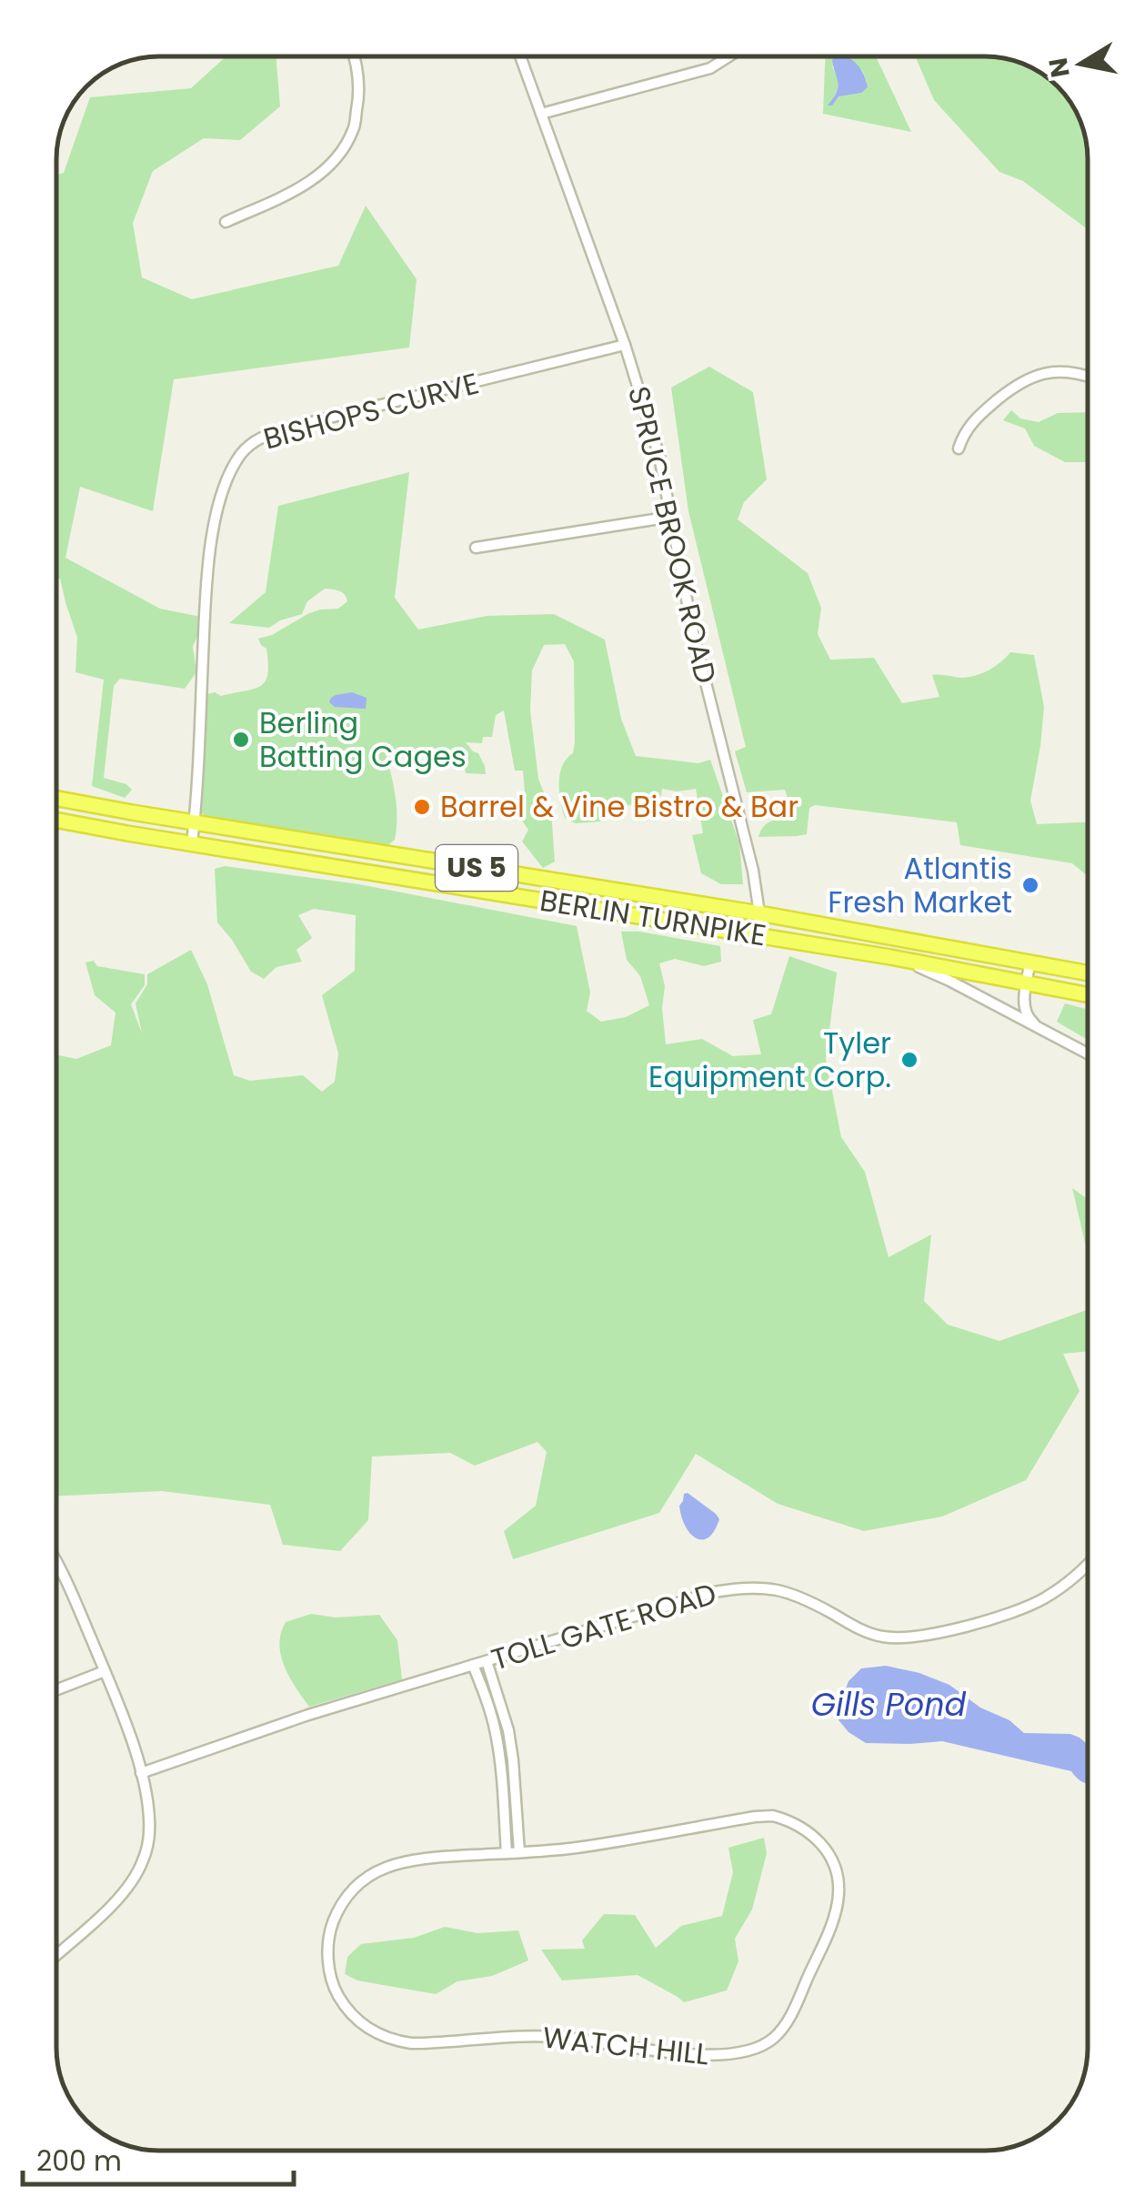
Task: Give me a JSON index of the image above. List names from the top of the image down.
{
  "streets": {
    "highway": ["US 5", "BERLIN TURNPIKE"],
    "street": [
      "BISHOPS CURVE",
      "SPRUCE BROOK ROAD",
      "TOLL GATE ROAD",
      "WATCH HILL"
    ]
  },
  "crossings": [
    ["BISHOPS CURVE", "SPRUCE BROOK ROAD"],
    ["BISHOPS CURVE", "BERLIN TURNPIKE"],
    ["SPRUCE BROOK ROAD", "BERLIN TURNPIKE"]
  ],
  "water": ["Gills Pond"],
  "places": [
    "Berling Batting Cages",
    "Barrel & Vine Bistro & Bar",
    "Atlantis Fresh Market",
    "Tyler Equipment Corp."
  ],
  "scale_bar": "200 m",
  "north": "left"
}
